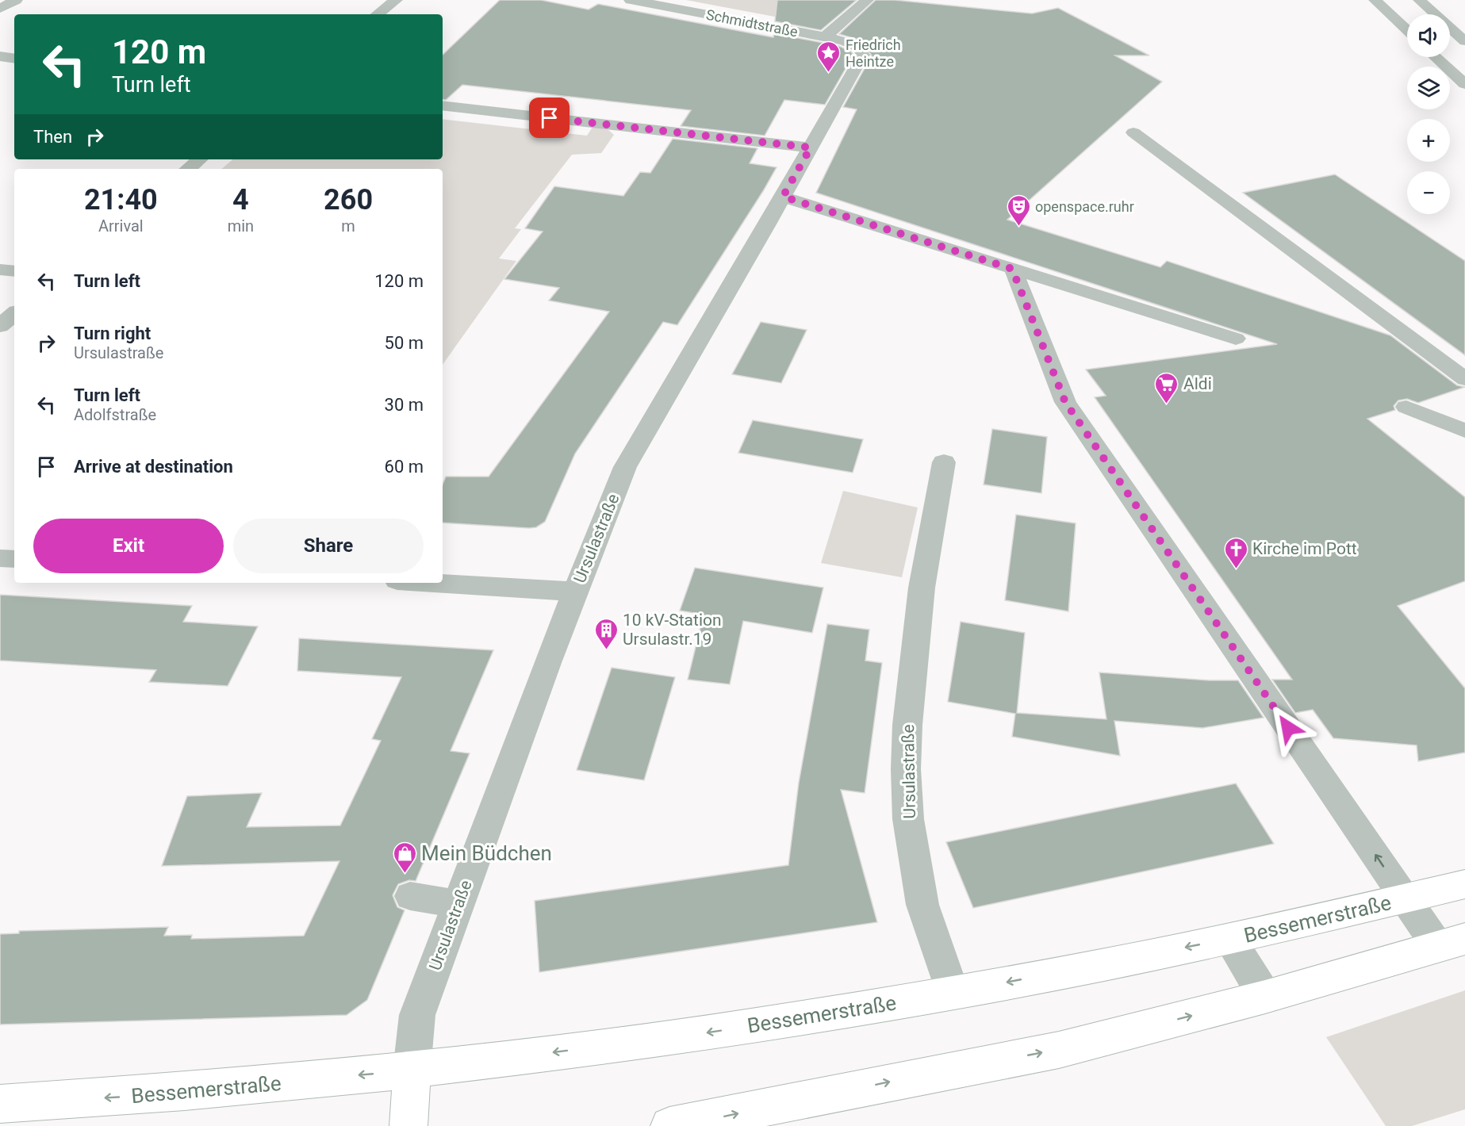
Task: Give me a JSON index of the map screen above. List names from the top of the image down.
{
  "streets": {
    "street": ["Schmidtstraße", "Ursulastraße", "Bessemerstraße"]
  },
  "crossings": [
    ["Schmidtstraße", "Ursulastraße"],
    ["Ursulastraße", "Bessemerstraße"]
  ],
  "places": {
    "place": ["Friedrich Heintze"],
    "theatre": ["openspace.ruhr"],
    "supermarket": ["Aldi"],
    "church": ["Kirche im Pott"],
    "building": ["10 kV-Station Ursulastr.19"],
    "shop": ["Mein Büdchen"]
  },
  "page": {
    "map_buttons": ["+", "−"],
    "turn": ["120 m", "Turn left"],
    "then": "Then",
    "eta": [
      "21:40",
      "Arrival",
      "4",
      "min",
      "260",
      "m"
    ],
    "list": [
      {
        "name": "Turn left",
        "value": "120 m"
      },
      {
        "name": "Turn right",
        "note": "Ursulastraße",
        "value": "50 m"
      },
      {
        "name": "Turn left",
        "note": "Adolfstraße",
        "value": "30 m"
      },
      {
        "name": "Arrive at destination",
        "value": "60 m"
      }
    ],
    "buttons": ["Exit", "Share"]
  }
}
